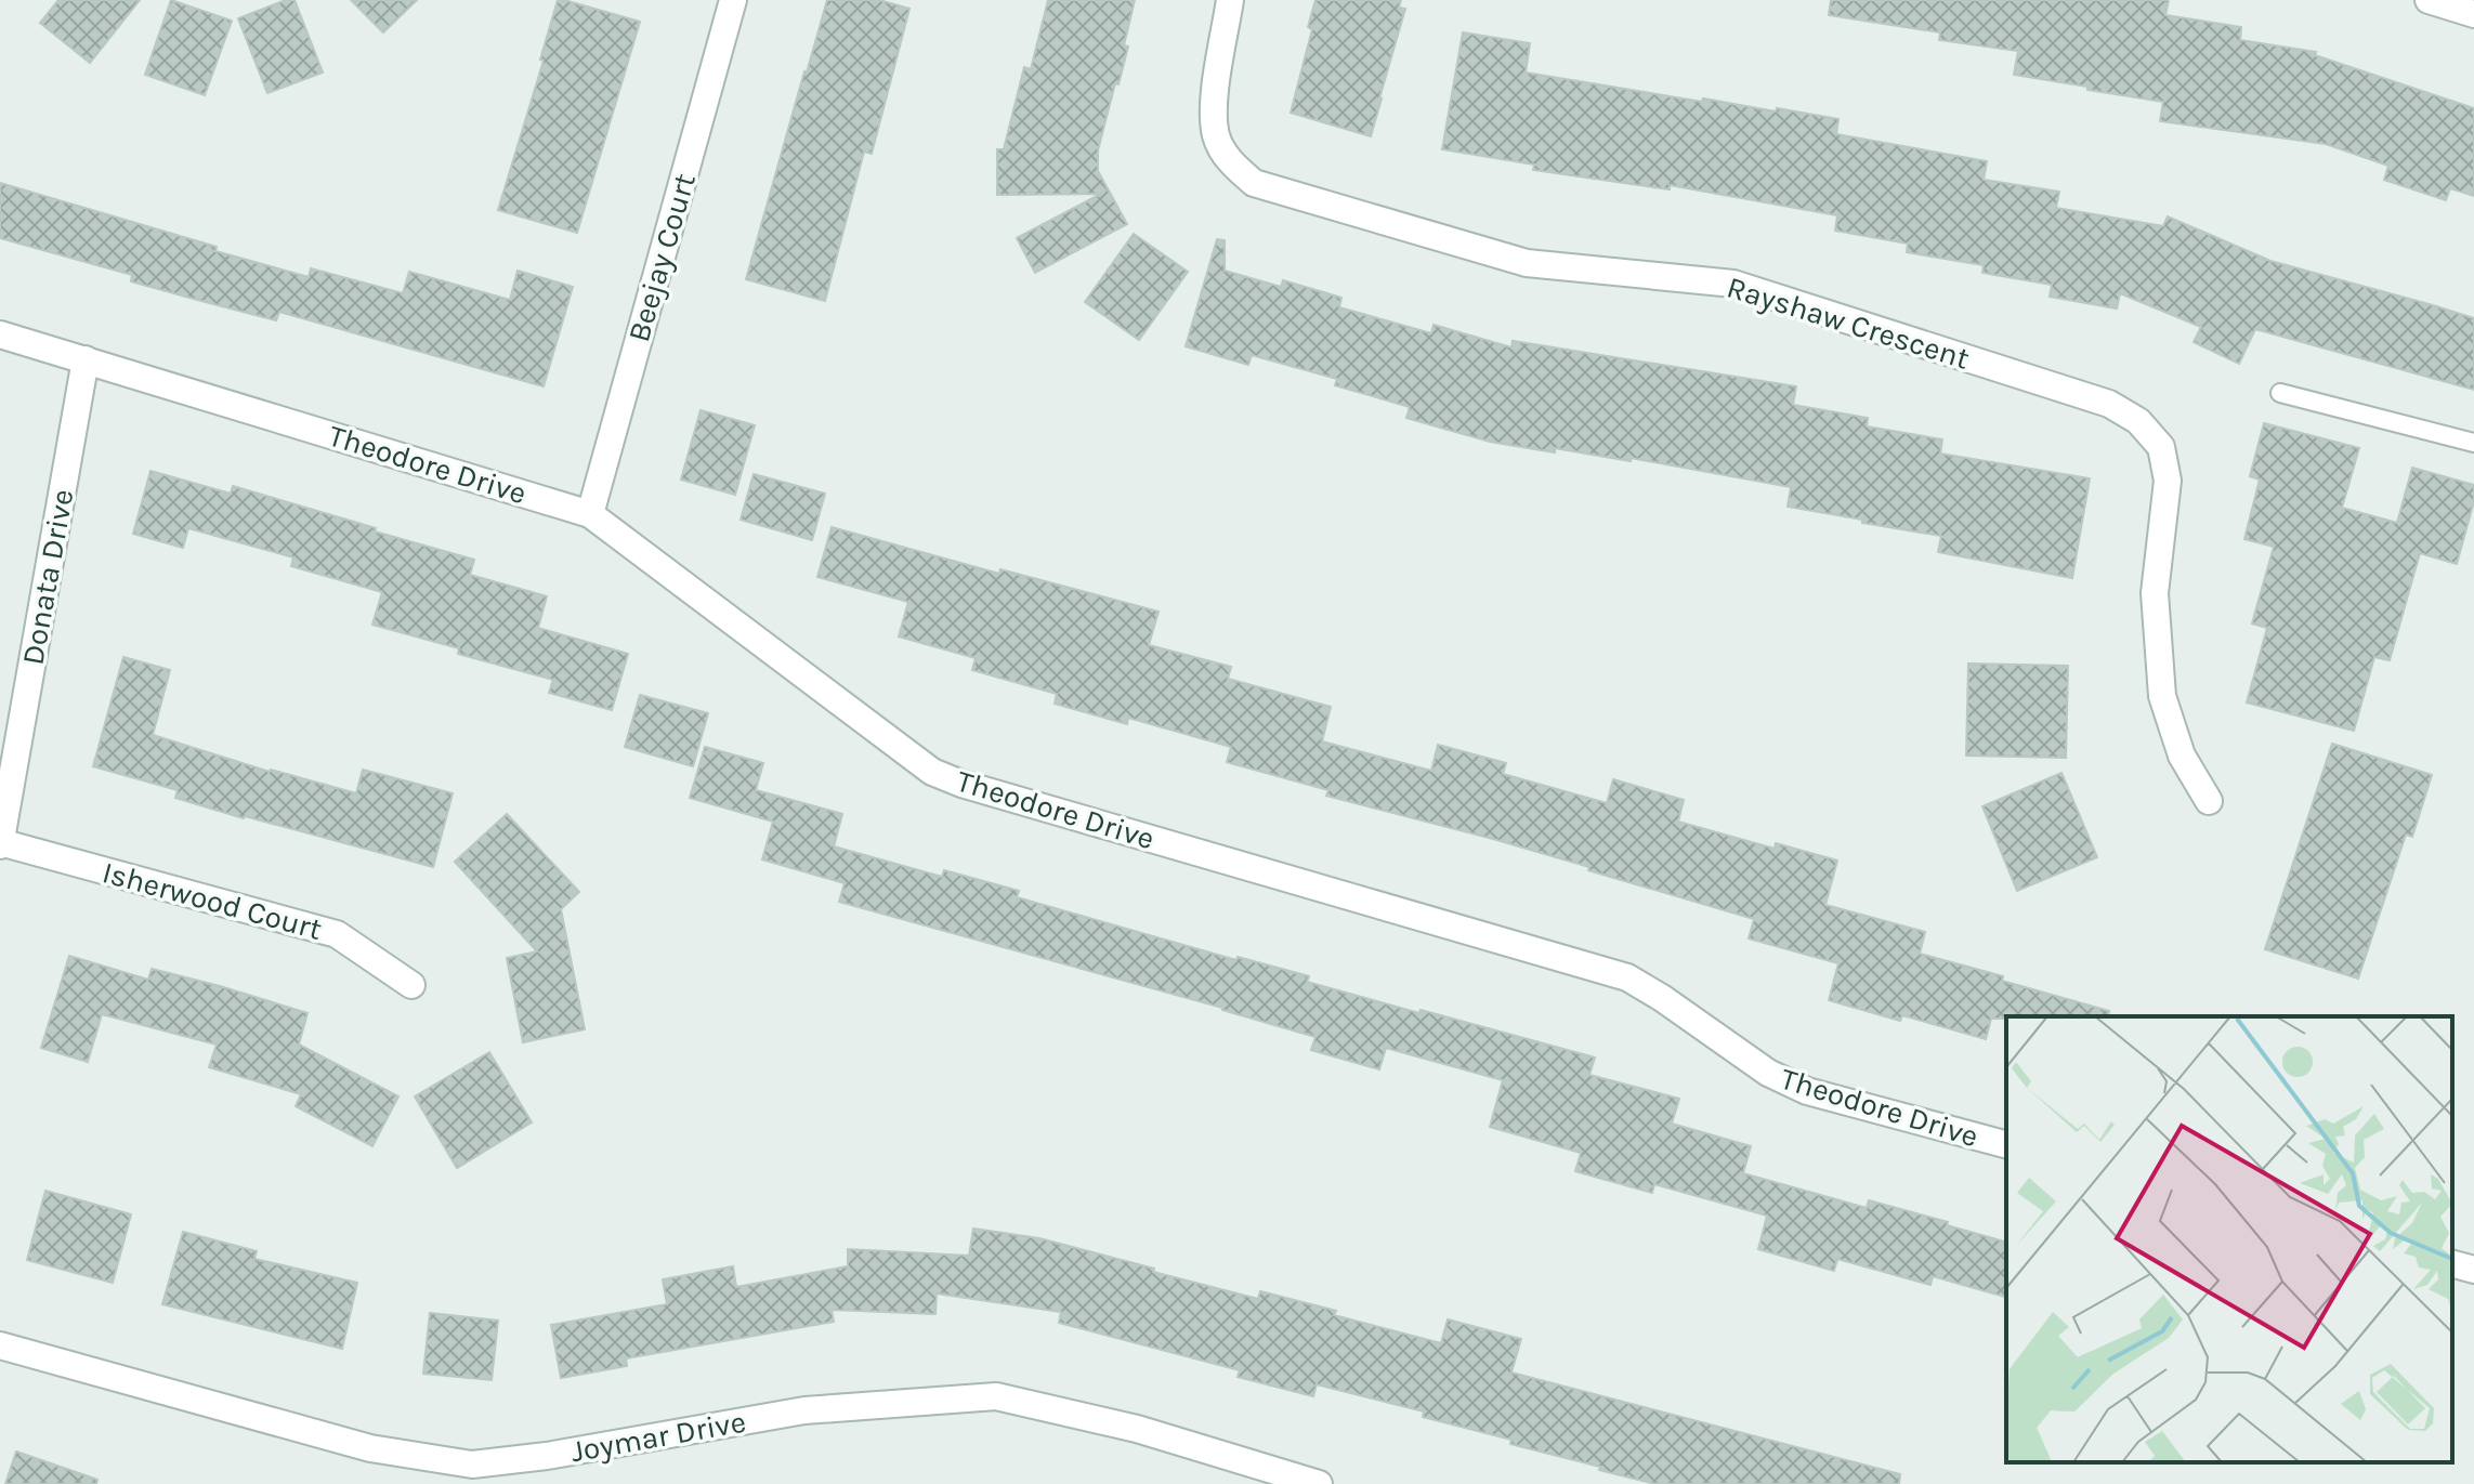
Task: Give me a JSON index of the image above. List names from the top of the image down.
{
  "streets": {
    "street": [
      "Beejay Court",
      "Rayshaw Crescent",
      "Theodore Drive",
      "Donata Drive",
      "Isherwood Court",
      "Joymar Drive"
    ]
  },
  "crossings": [
    ["Beejay Court", "Theodore Drive"],
    ["Theodore Drive", "Donata Drive"],
    ["Donata Drive", "Isherwood Court"]
  ]
}
